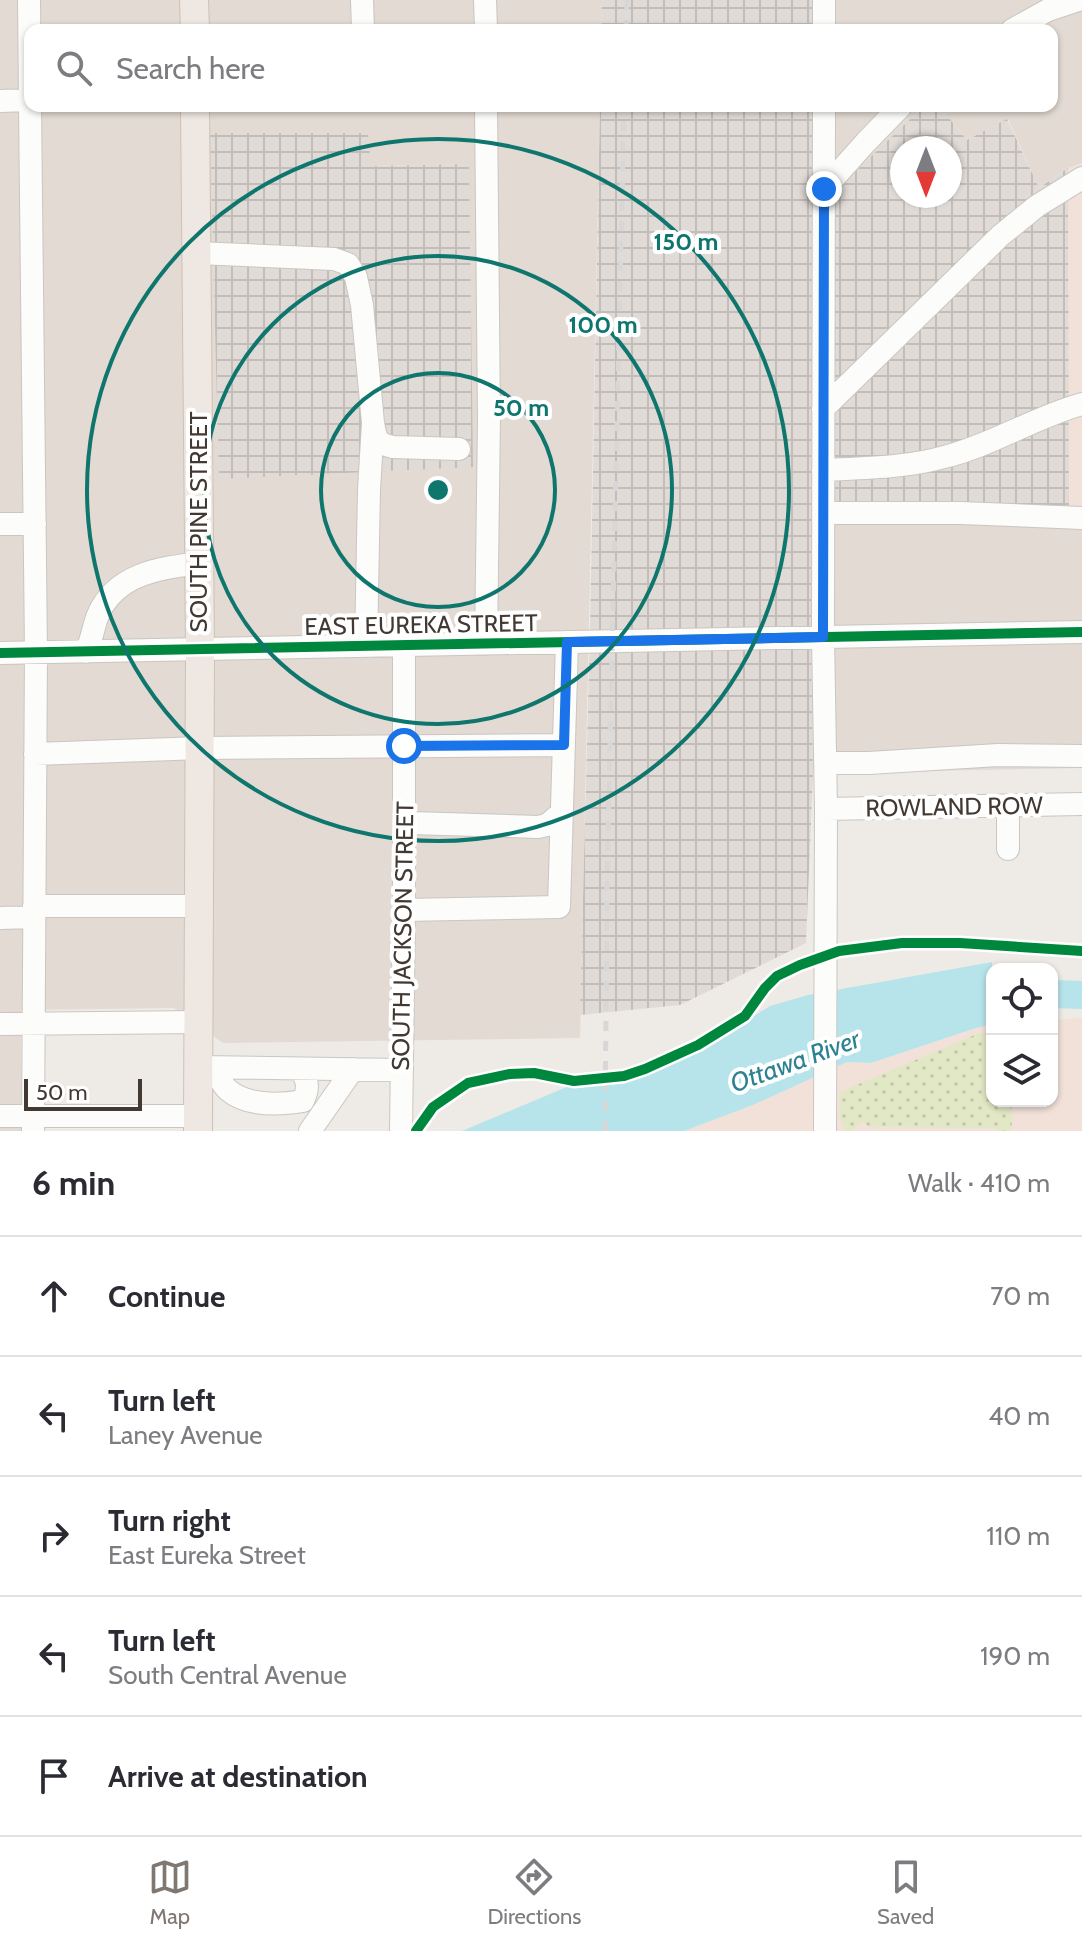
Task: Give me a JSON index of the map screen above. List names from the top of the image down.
{
  "streets": {
    "main road": ["SOUTH PINE STREET"],
    "street": ["EAST EUREKA STREET", "ROWLAND ROW", "SOUTH JACKSON STREET"]
  },
  "crossings": [
    ["SOUTH PINE STREET", "EAST EUREKA STREET"],
    ["EAST EUREKA STREET", "SOUTH JACKSON STREET"]
  ],
  "water": ["Ottawa River"],
  "scale_bar": "50 m",
  "north": "bottom",
  "page": {
    "search": "Search here",
    "scale": "50 m",
    "heading": ["6 min", "Walk · 410 m"],
    "list": [
      ["Continue", "70 m"],
      ["Turn left", "Laney Avenue", "40 m"],
      ["Turn right", "East Eureka Street", "110 m"],
      ["Turn left", "South Central Avenue", "190 m"],
      "Arrive at destination"
    ],
    "nav": ["Map", "Directions", "Saved"]
  },
  "rings": ["150 m", "100 m", "50 m"]
}
